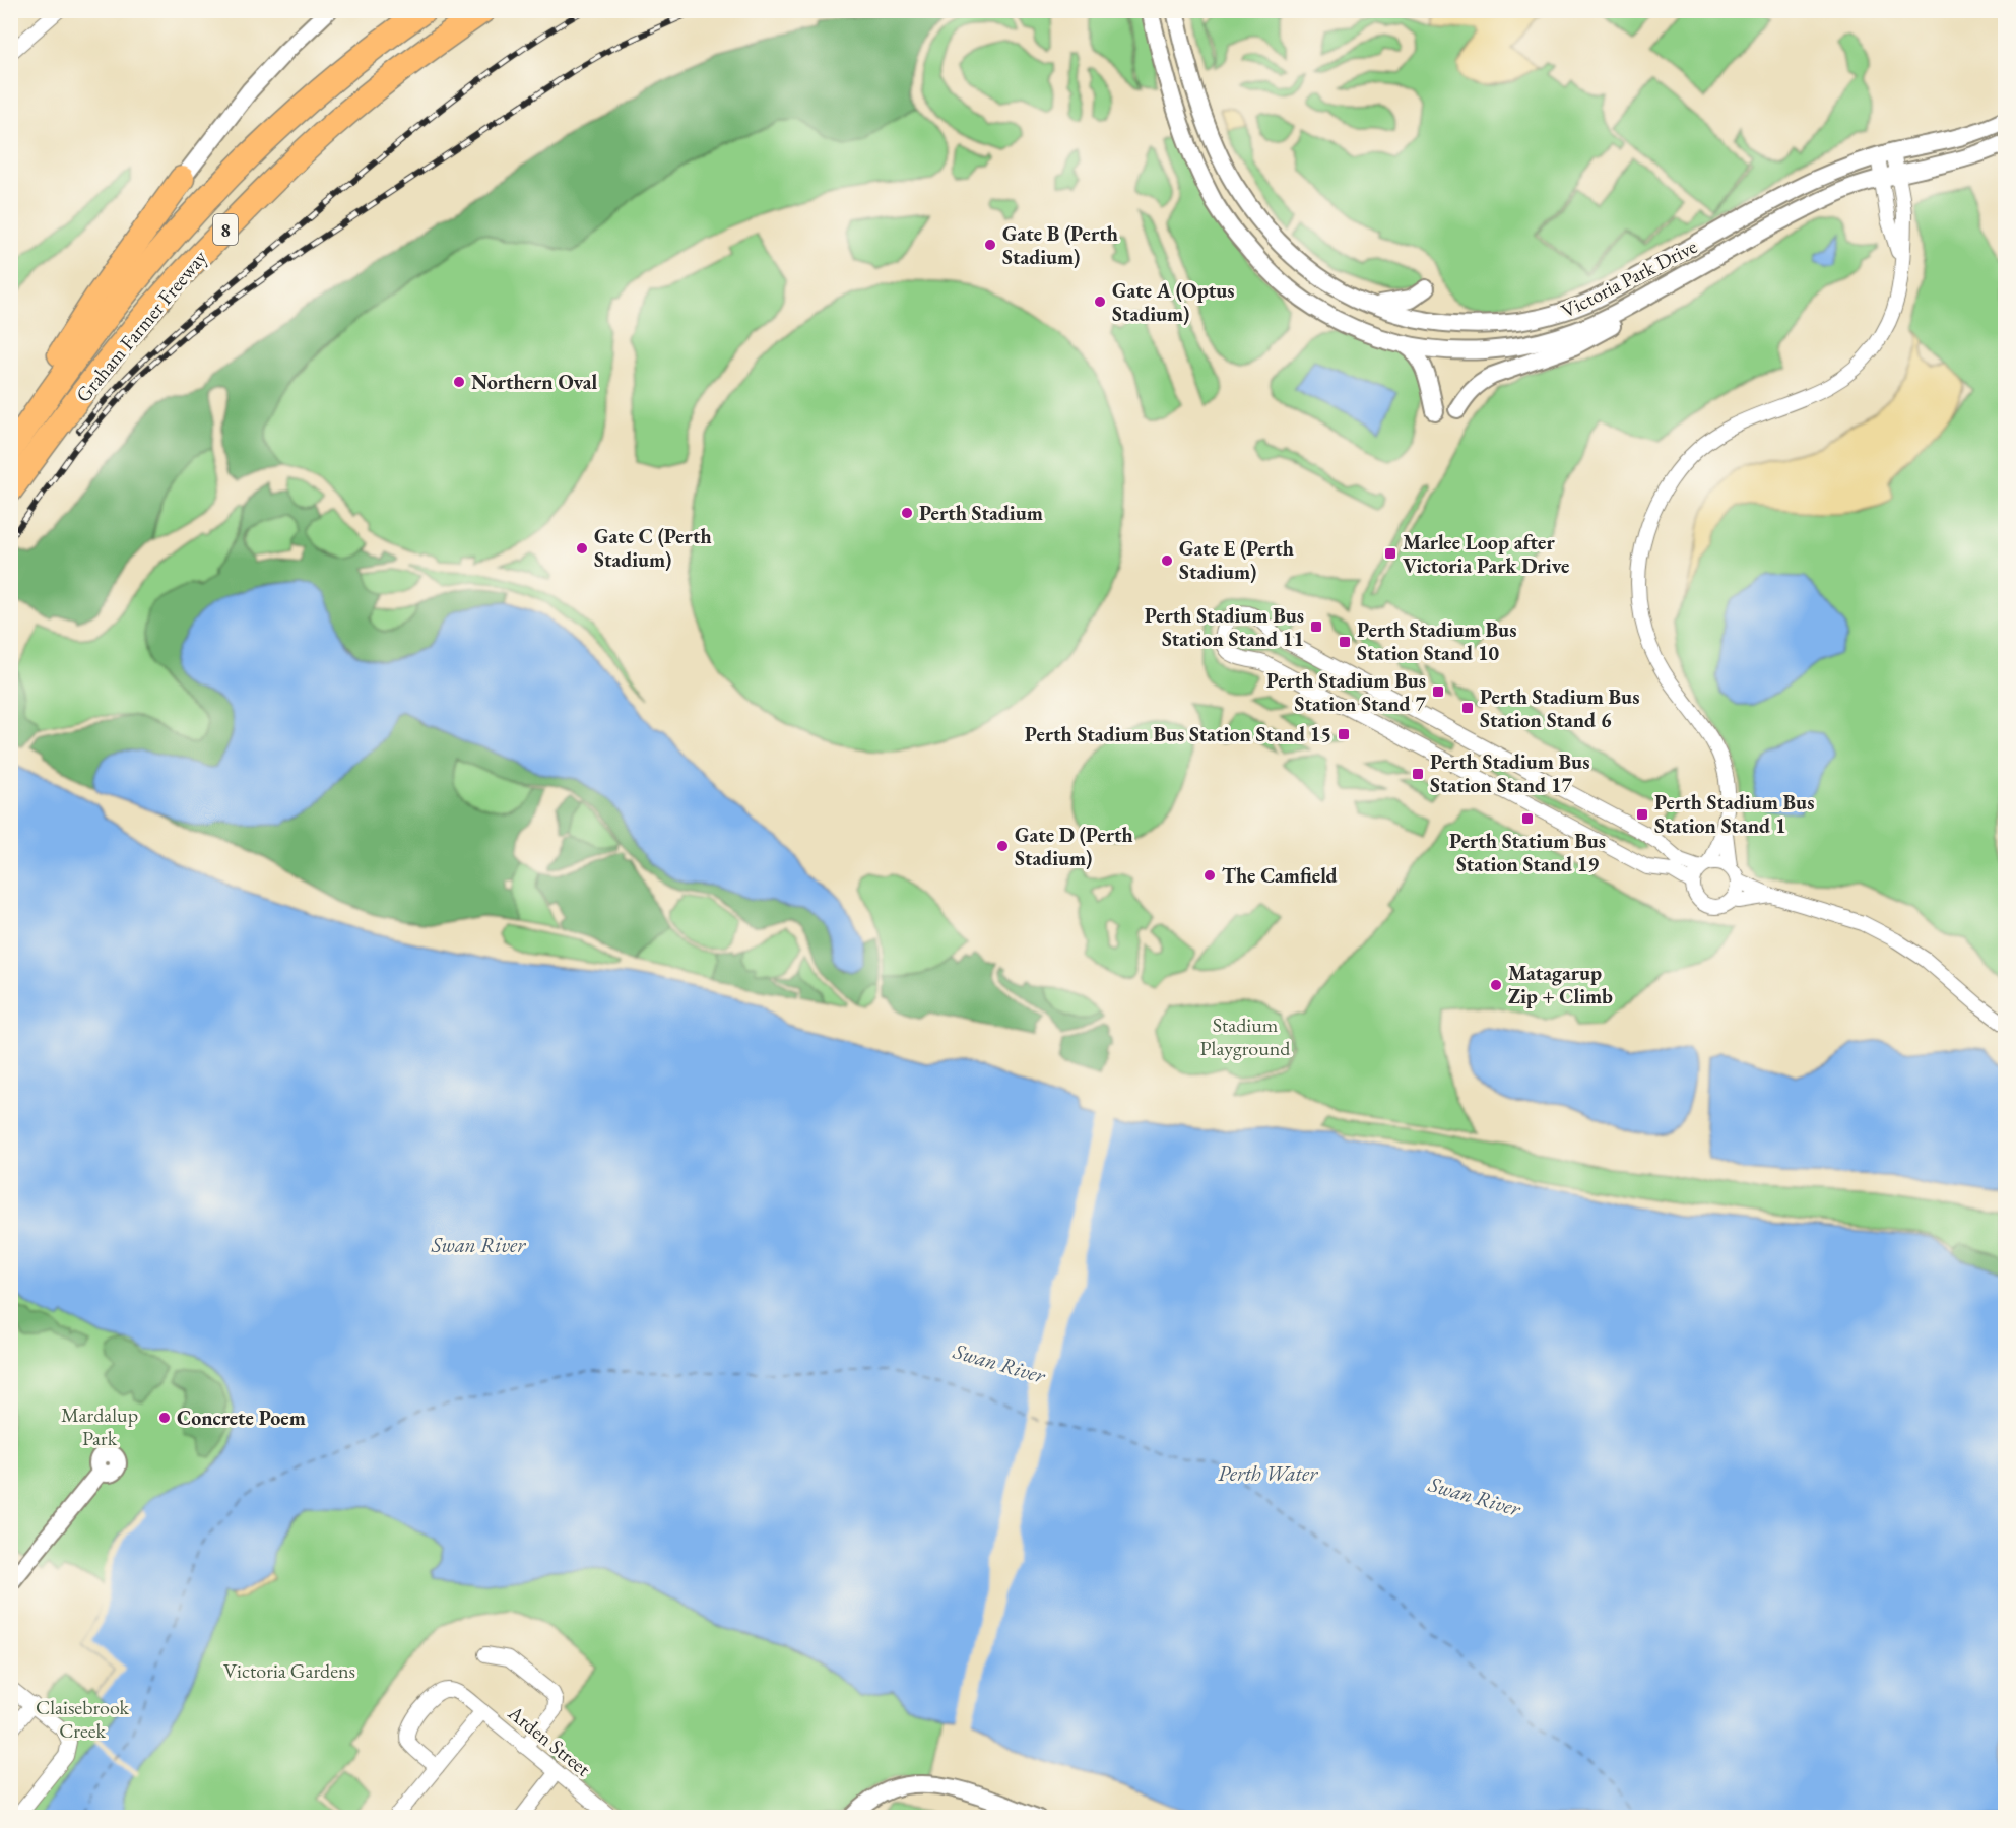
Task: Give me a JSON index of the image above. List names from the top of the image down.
{
  "streets": {
    "highway": ["8", "Graham Farmer Freeway"],
    "street": ["Victoria Park Drive", "Arden Street"]
  },
  "water": ["Swan River", "Perth Water"],
  "parks": [
    "Stadium Playground",
    "Mardalup Park",
    "Victoria Gardens",
    "Claisebrook Creek"
  ],
  "places": {
    "other": [
      "Gate B (Perth Stadium)",
      "Gate A (Optus Stadium)",
      "Northern Oval",
      "Perth Stadium",
      "Gate C (Perth Stadium)",
      "Gate E (Perth Stadium)",
      "Gate D (Perth Stadium)",
      "The Camfield",
      "Matagarup Zip + Climb",
      "Concrete Poem"
    ],
    "transit": [
      "Marlee Loop after Victoria Park Drive",
      "Perth Stadium Bus Station Stand 11",
      "Perth Stadium Bus Station Stand 10",
      "Perth Stadium Bus Station Stand 7",
      "Perth Stadium Bus Station Stand 6",
      "Perth Stadium Bus Station Stand 15",
      "Perth Stadium Bus Station Stand 17",
      "Perth Stadium Bus Station Stand 1",
      "Perth Statium Bus Station Stand 19"
    ]
  }
}
